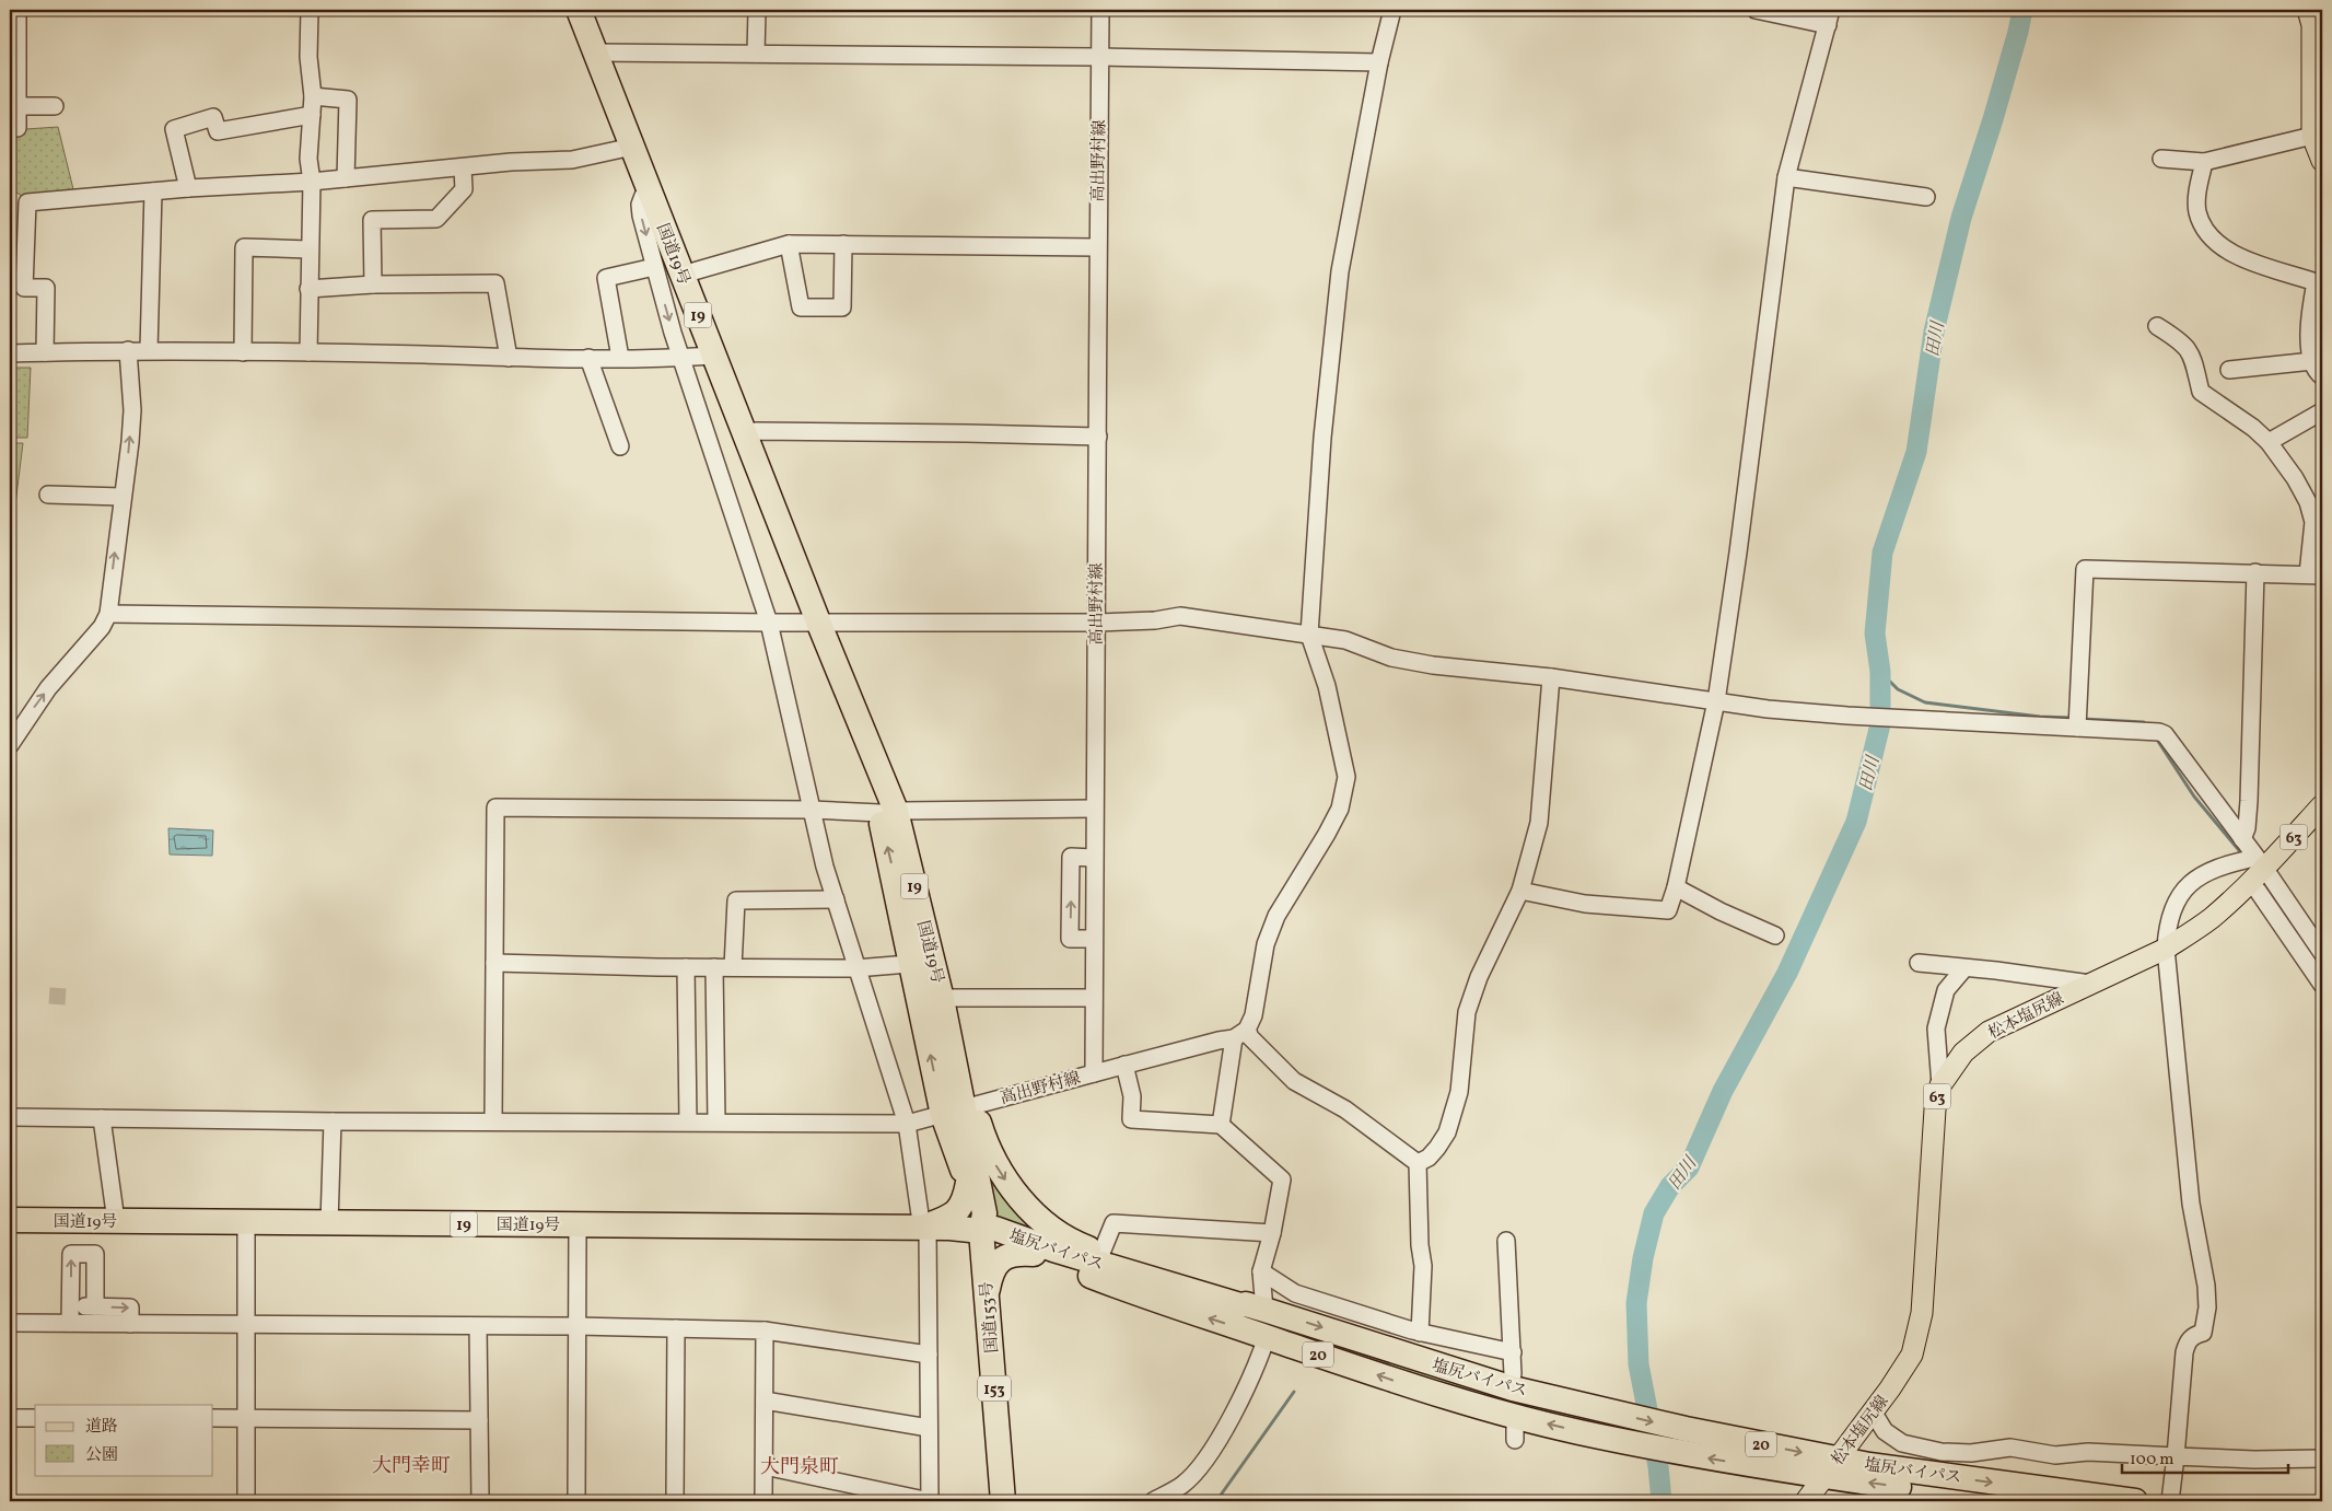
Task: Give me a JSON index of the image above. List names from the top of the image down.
{
  "streets": {
    "highway": [
      "国道19号",
      "19",
      "塩尻バイパス",
      "国道153号",
      "20",
      "153"
    ],
    "main road": ["63", "松本塩尻線"],
    "street": ["高出野村線"]
  },
  "crossings": [
    ["高出野村線", "国道19号"],
    ["国道19号", "塩尻バイパス"],
    ["国道19号", "国道153号"],
    ["松本塩尻線", "塩尻バイパス"],
    ["塩尻バイパス", "国道153号"]
  ],
  "districts": ["大門幸町", "大門泉町"],
  "water": ["田川"],
  "legend": ["道路", "公園"],
  "scale_bar": "100 m"
}
